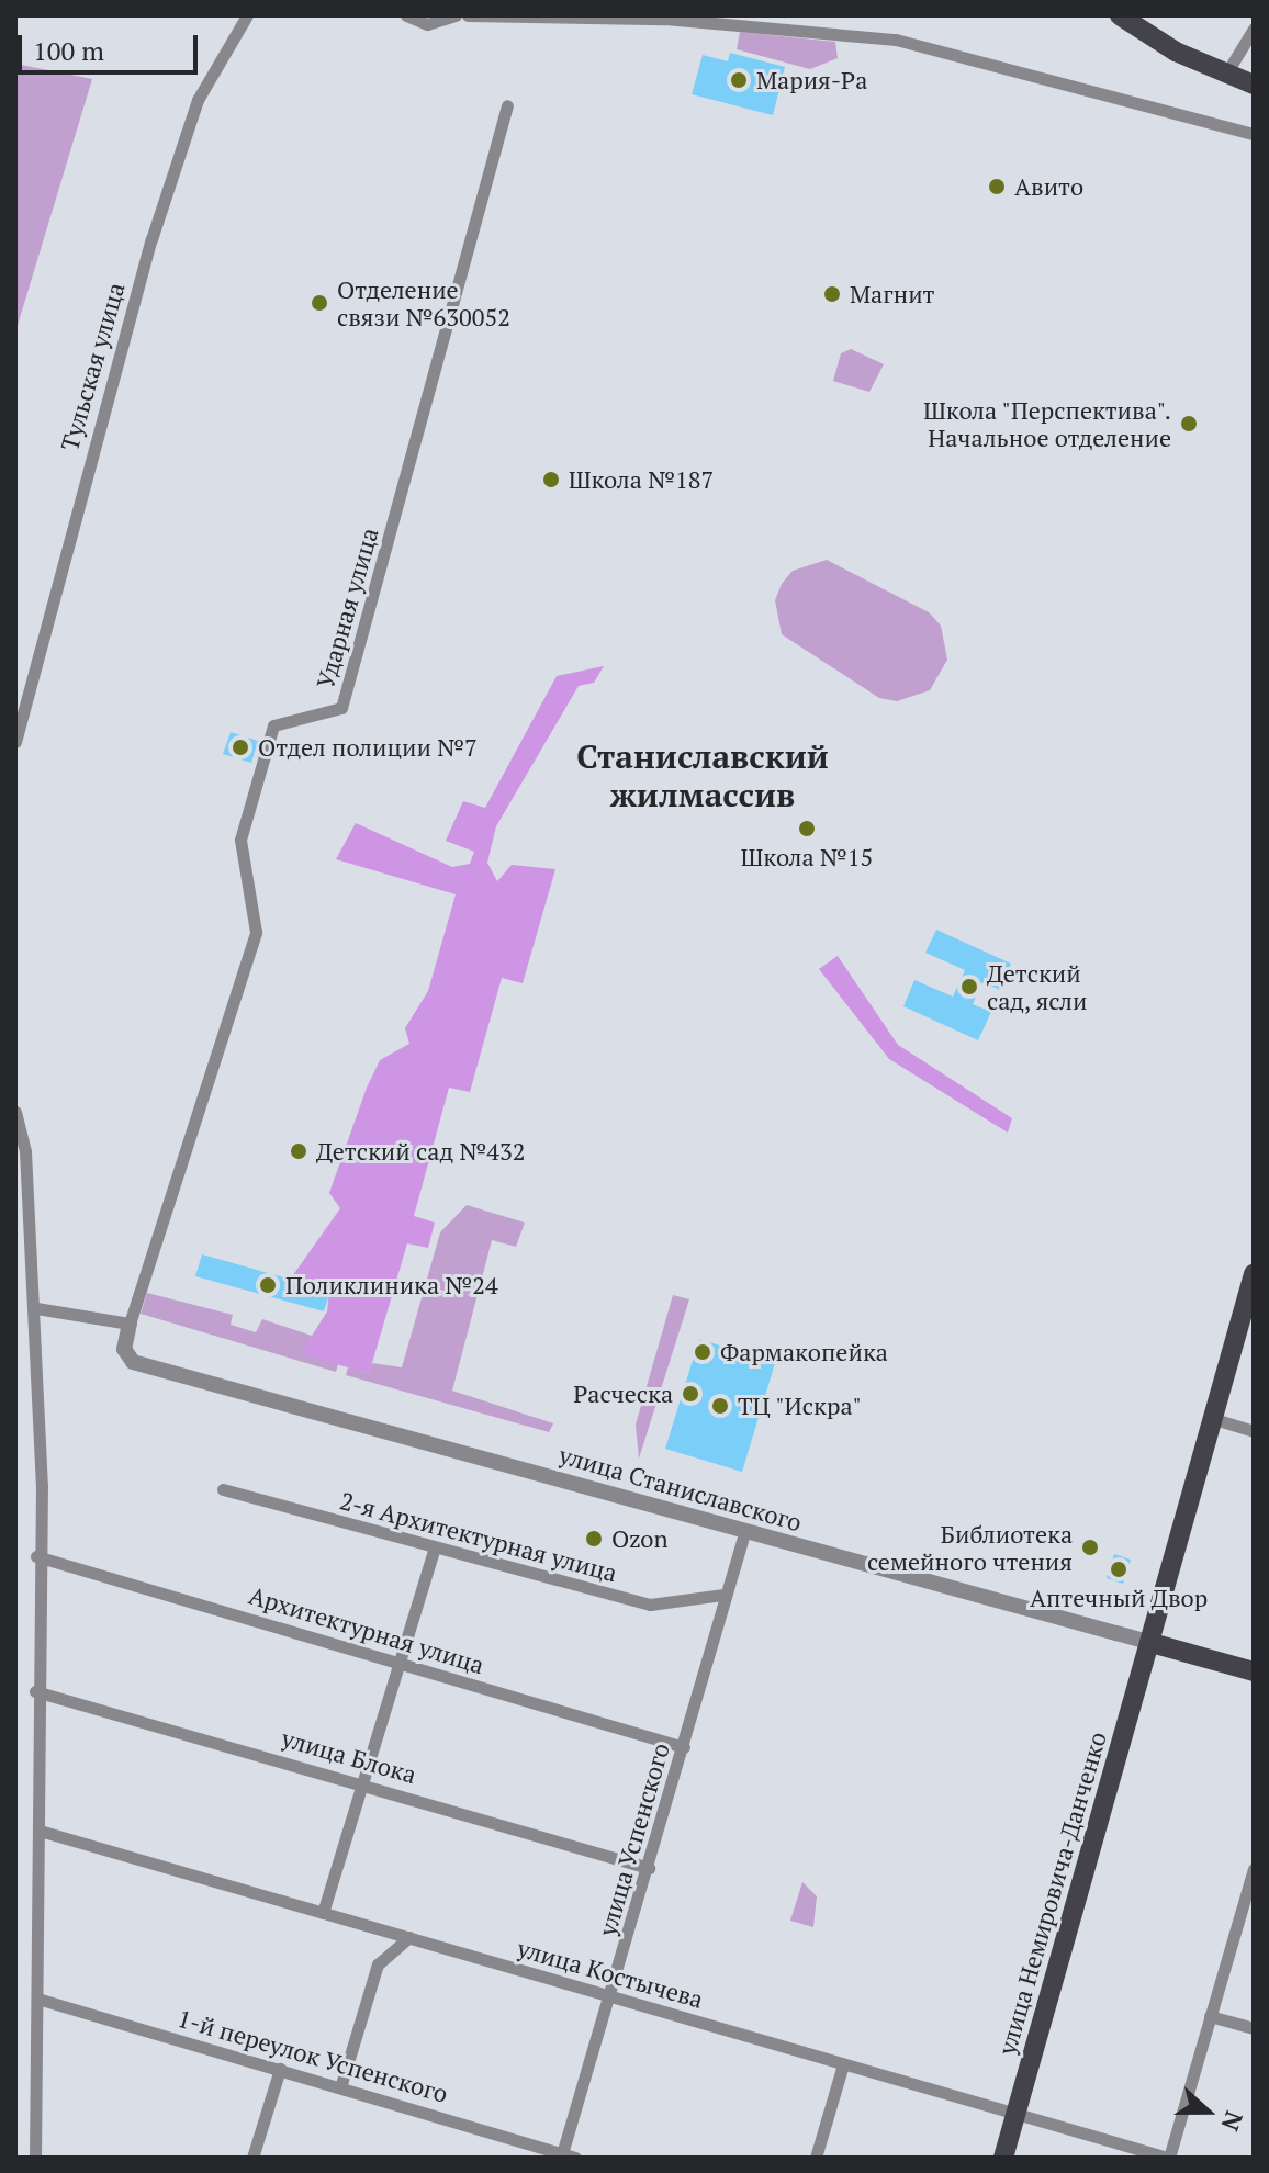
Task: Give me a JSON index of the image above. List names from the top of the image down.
{
  "streets": {
    "main road": ["улица Станиславского", "улица Немировича-Данченко"],
    "street": [
      "Тульская улица",
      "Ударная улица",
      "2-я Архитектурная улица",
      "Архитектурная улица",
      "улица Блока",
      "улица Успенского",
      "улица Костычева",
      "1-й переулок Успенского"
    ]
  },
  "crossings": [
    ["Ударная улица", "улица Станиславского"],
    ["улица Станиславского", "улица Успенского"],
    ["улица Станиславского", "улица Немировича-Данченко"],
    ["2-я Архитектурная улица", "улица Успенского"],
    ["Архитектурная улица", "улица Успенского"],
    ["улица Блока", "улица Успенского"],
    ["улица Успенского", "улица Костычева"],
    ["улица Успенского", "1-й переулок Успенского"],
    ["улица Немировича-Данченко", "улица Костычева"]
  ],
  "districts": ["Станиславский жилмассив"],
  "places": [
    "Мария-Ра",
    "Авито",
    "Магнит",
    "Отделение связи №630052",
    "Школа \"Перспектива\". Начальное отделение",
    "Школа №187",
    "Отдел полиции №7",
    "Школа №15",
    "Детский сад, ясли",
    "Детский сад №432",
    "Поликлиника №24",
    "Фармакопейка",
    "Расческа",
    "ТЦ \"Искра\"",
    "Ozon",
    "Библиотека семейного чтения",
    "Аптечный Двор"
  ],
  "scale_bar": "100 m",
  "north": "right"
}
